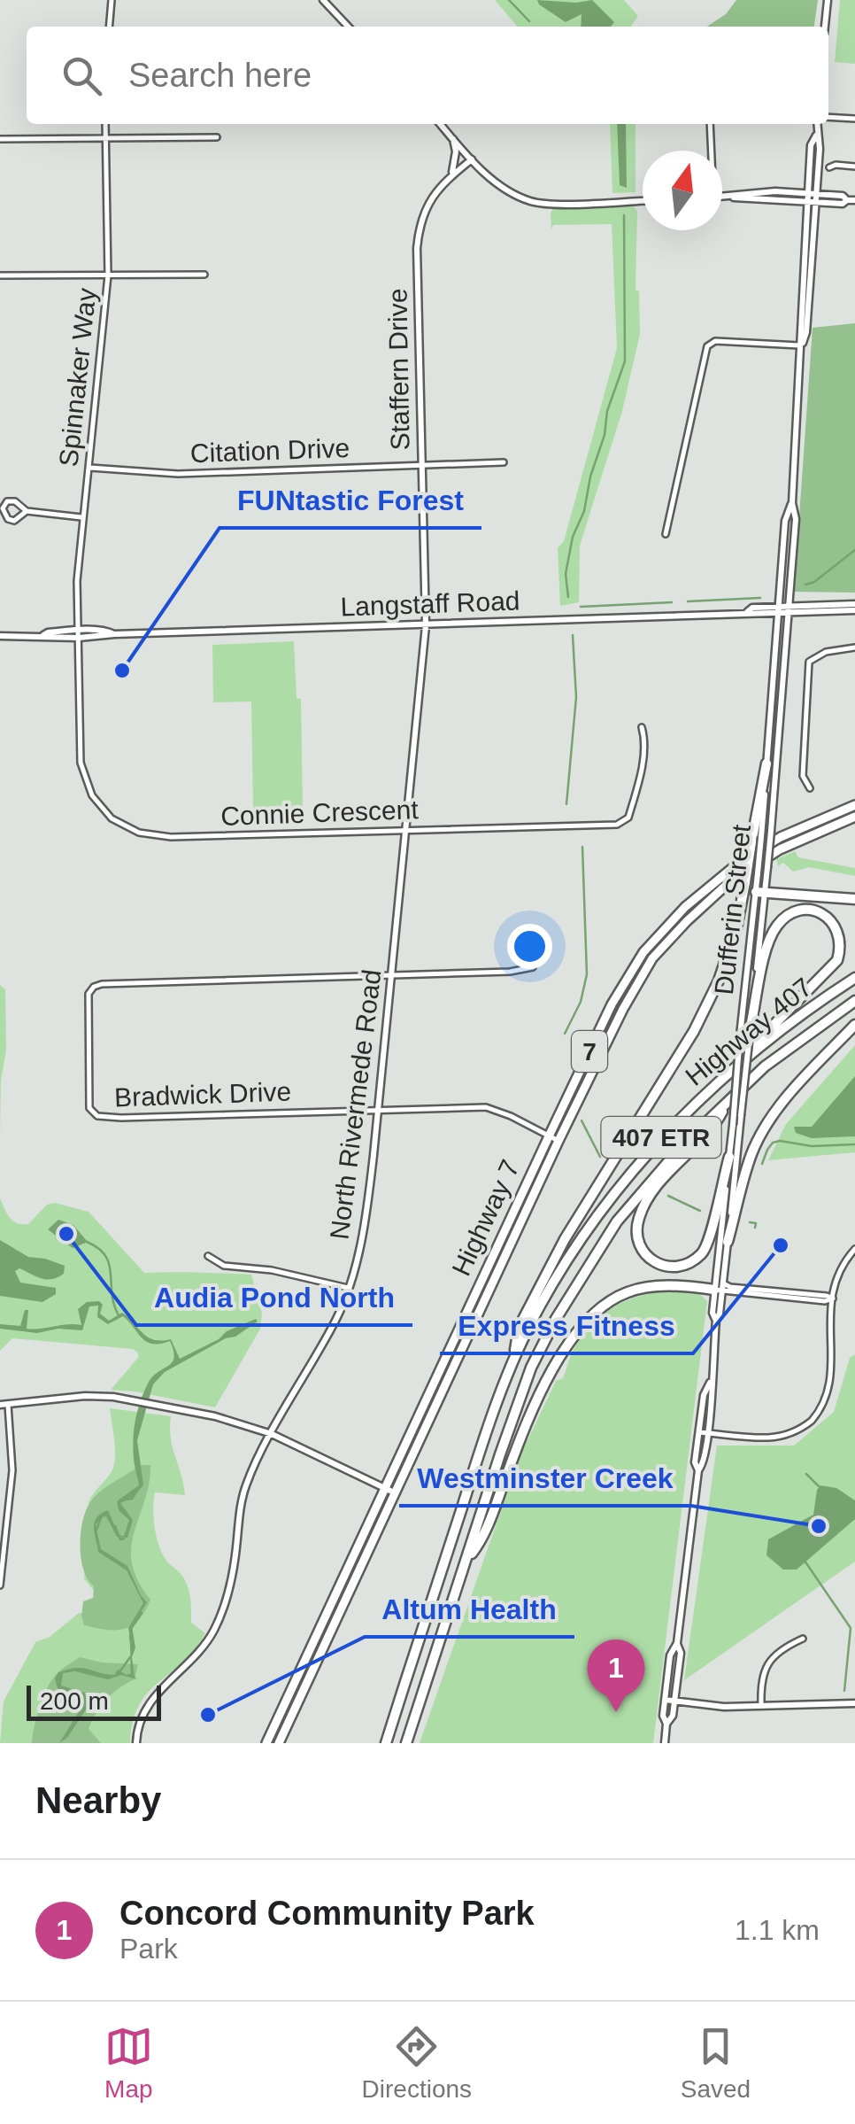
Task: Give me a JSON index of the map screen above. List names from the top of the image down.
{
  "streets": {
    "highway": ["Highway 407", "407 ETR"],
    "main road": [
      "Staffern Drive",
      "Langstaff Road",
      "Dufferin Street",
      "7",
      "North Rivermede Road",
      "Highway 7"
    ],
    "street": [
      "Spinnaker Way",
      "Citation Drive",
      "Connie Crescent",
      "Bradwick Drive"
    ]
  },
  "crossings": [
    ["Staffern Drive", "Citation Drive"],
    ["Staffern Drive", "Langstaff Road"],
    ["Staffern Drive", "North Rivermede Road"],
    ["Spinnaker Way", "Citation Drive"],
    ["Spinnaker Way", "Langstaff Road"],
    ["Spinnaker Way", "Connie Crescent"],
    ["Langstaff Road", "Connie Crescent"],
    ["Langstaff Road", "Dufferin Street"],
    ["Langstaff Road", "North Rivermede Road"],
    ["Connie Crescent", "North Rivermede Road"],
    ["Bradwick Drive", "North Rivermede Road"],
    ["Bradwick Drive", "Highway 7"]
  ],
  "places": [
    "FUNtastic Forest",
    "Audia Pond North",
    "Express Fitness",
    "Westminster Creek",
    "Altum Health"
  ],
  "scale_bar": "200 m",
  "north": "top",
  "page": {
    "search": "Search here",
    "pins": "1",
    "scale": "200 m",
    "heading": "Nearby",
    "list": [
      {
        "mark": "1",
        "name": "Concord Community Park",
        "note": "Park",
        "value": "1.1 km"
      }
    ],
    "nav": ["Map", "Directions", "Saved"]
  }
}
